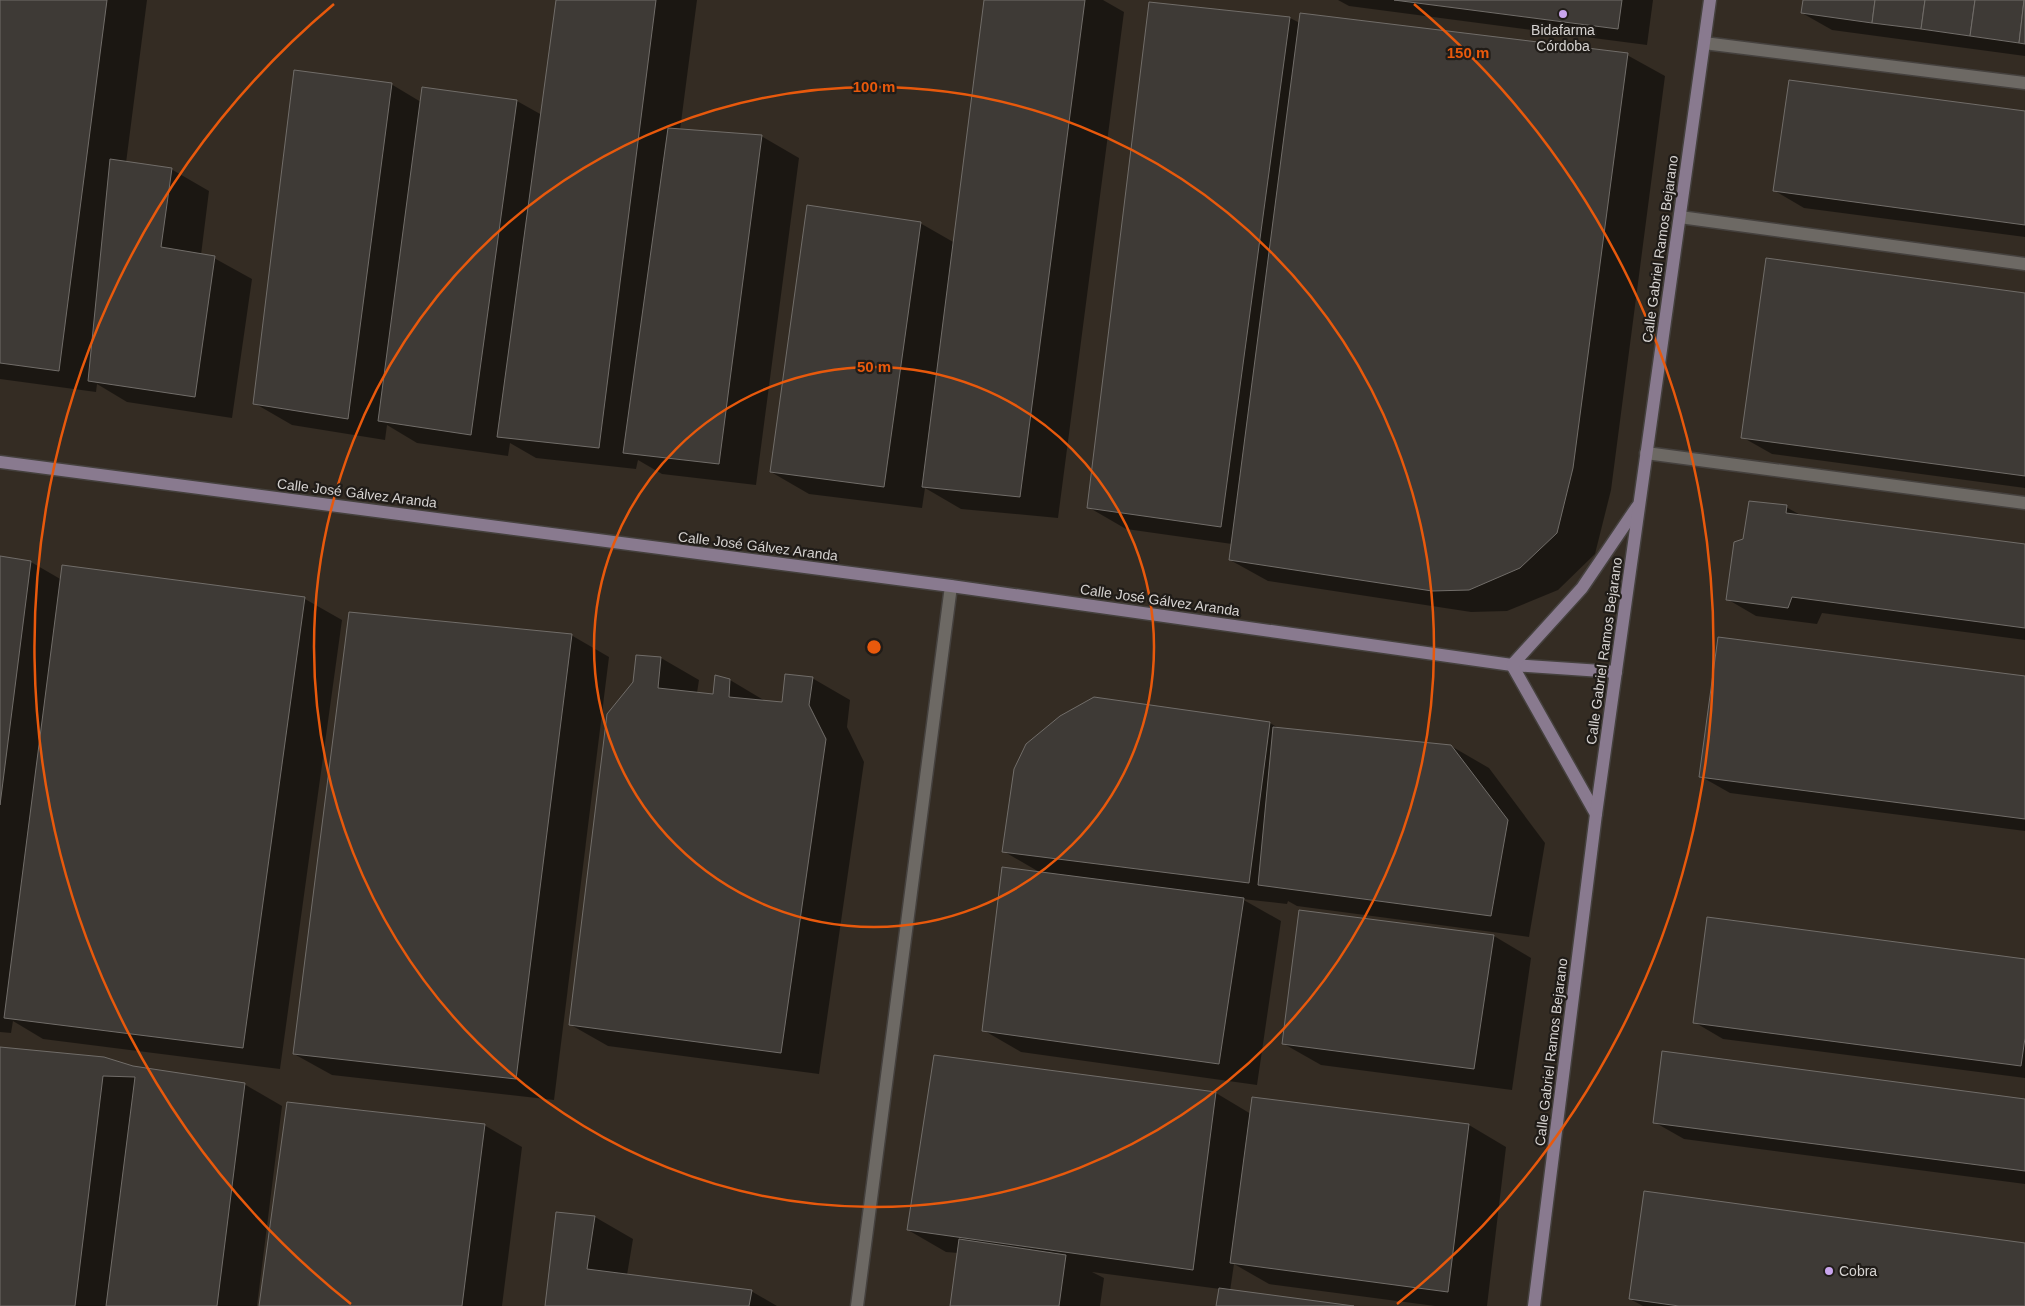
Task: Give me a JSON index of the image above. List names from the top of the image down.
{
  "streets": {
    "street": ["Calle Gabriel Ramos Bejarano", "Calle José Gálvez Aranda"]
  },
  "crossings": [
    ["Calle Gabriel Ramos Bejarano", "Calle José Gálvez Aranda"]
  ],
  "places": ["Bidafarma Córdoba", "Cobra"],
  "rings": ["150 m", "100 m", "50 m"]
}
